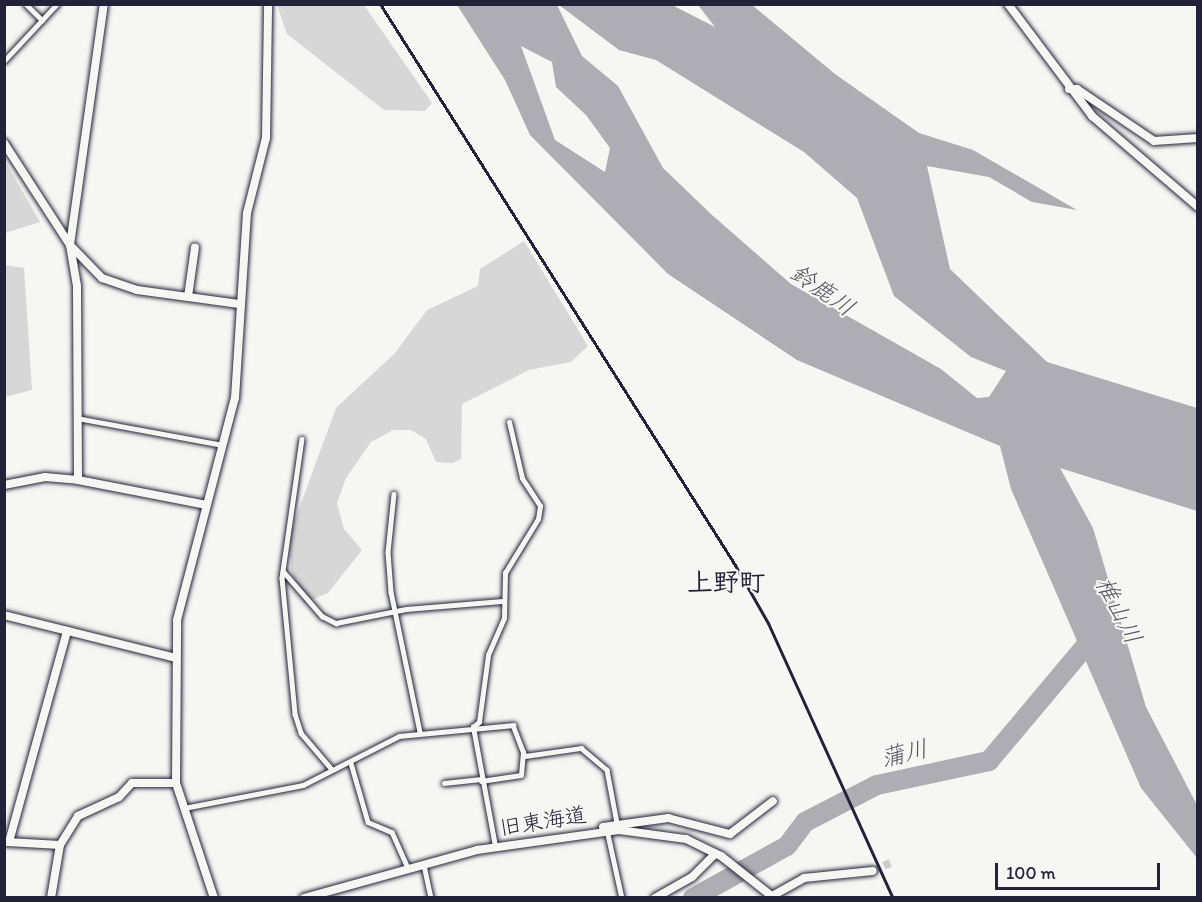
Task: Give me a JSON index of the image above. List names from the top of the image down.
{
  "streets": {
    "street": ["旧東海道"]
  },
  "districts": ["上野町"],
  "water": ["鈴鹿川", "椎山川", "蒲川"],
  "scale_bar": "100 m"
}
